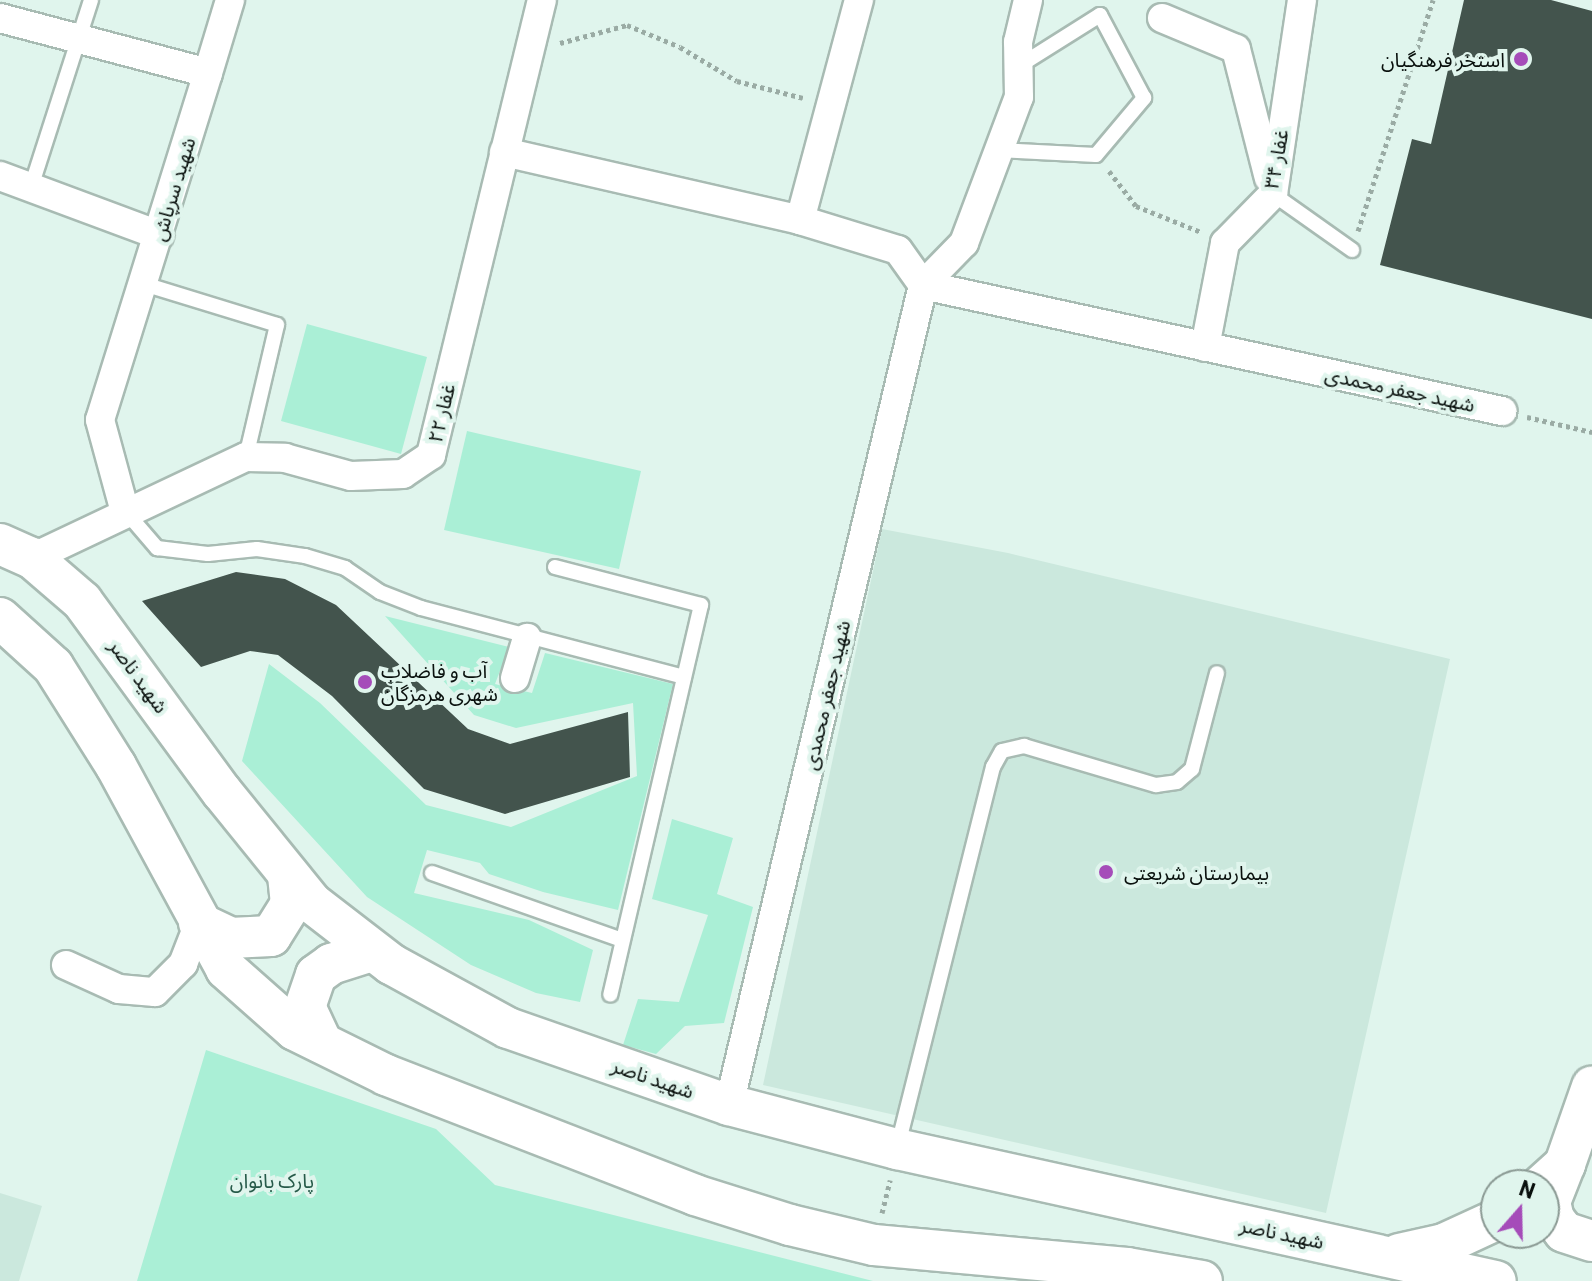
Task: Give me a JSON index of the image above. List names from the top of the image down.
{
  "streets": {
    "main road": ["شهید ناصر"],
    "street": [
      "غفار ۳۴",
      "شهید سرپاش",
      "شهید جعفر محمدی",
      "غفار ۲۲"
    ]
  },
  "crossings": [
    ["شهید سرپاش", "غفار ۲۲"],
    ["شهید جعفر محمدی", "شهید ناصر"],
    ["غفار ۲۲", "شهید ناصر"]
  ],
  "parks": ["پارک بانوان"],
  "places": ["استخر فرهنگیان", "آب و فاضلاب شهری هرمزگان", "بیمارستان شریعتی"],
  "north": "top"
}
